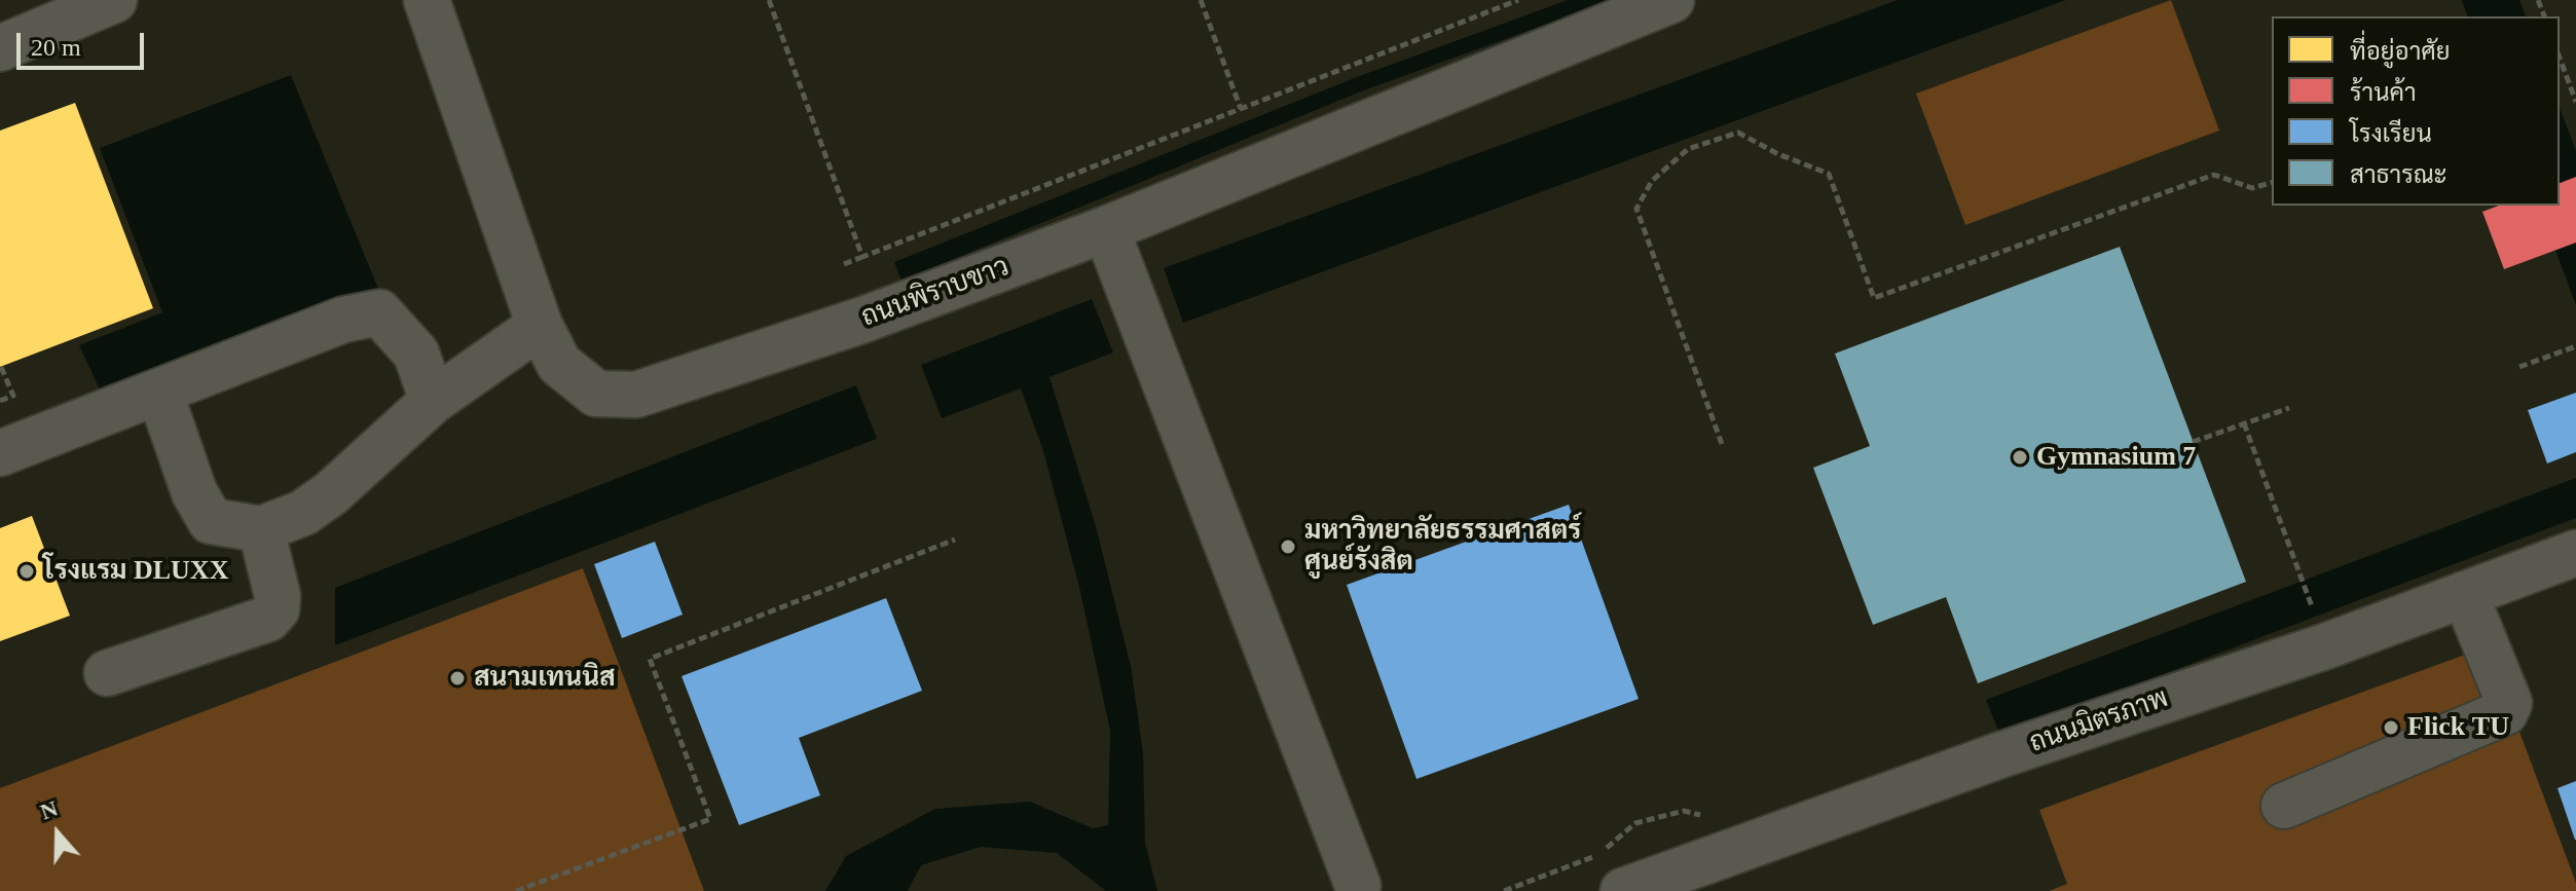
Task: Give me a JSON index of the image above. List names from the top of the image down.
{
  "streets": {
    "street": ["ถนนพิราบขาว", "ถนนมิตรภาพ"]
  },
  "places": [
    "Gymnasium 7",
    "มหาวิทยาลัยธรรมศาสตร์ ศูนย์รังสิต",
    "โรงแรม DLUXX",
    "สนามเทนนิส",
    "Flick TU"
  ],
  "legend": [
    "ที่อยู่อาศัย",
    "ร้านค้า",
    "โรงเรียน",
    "สาธารณะ"
  ],
  "scale_bar": "20 m",
  "north": "top"
}
